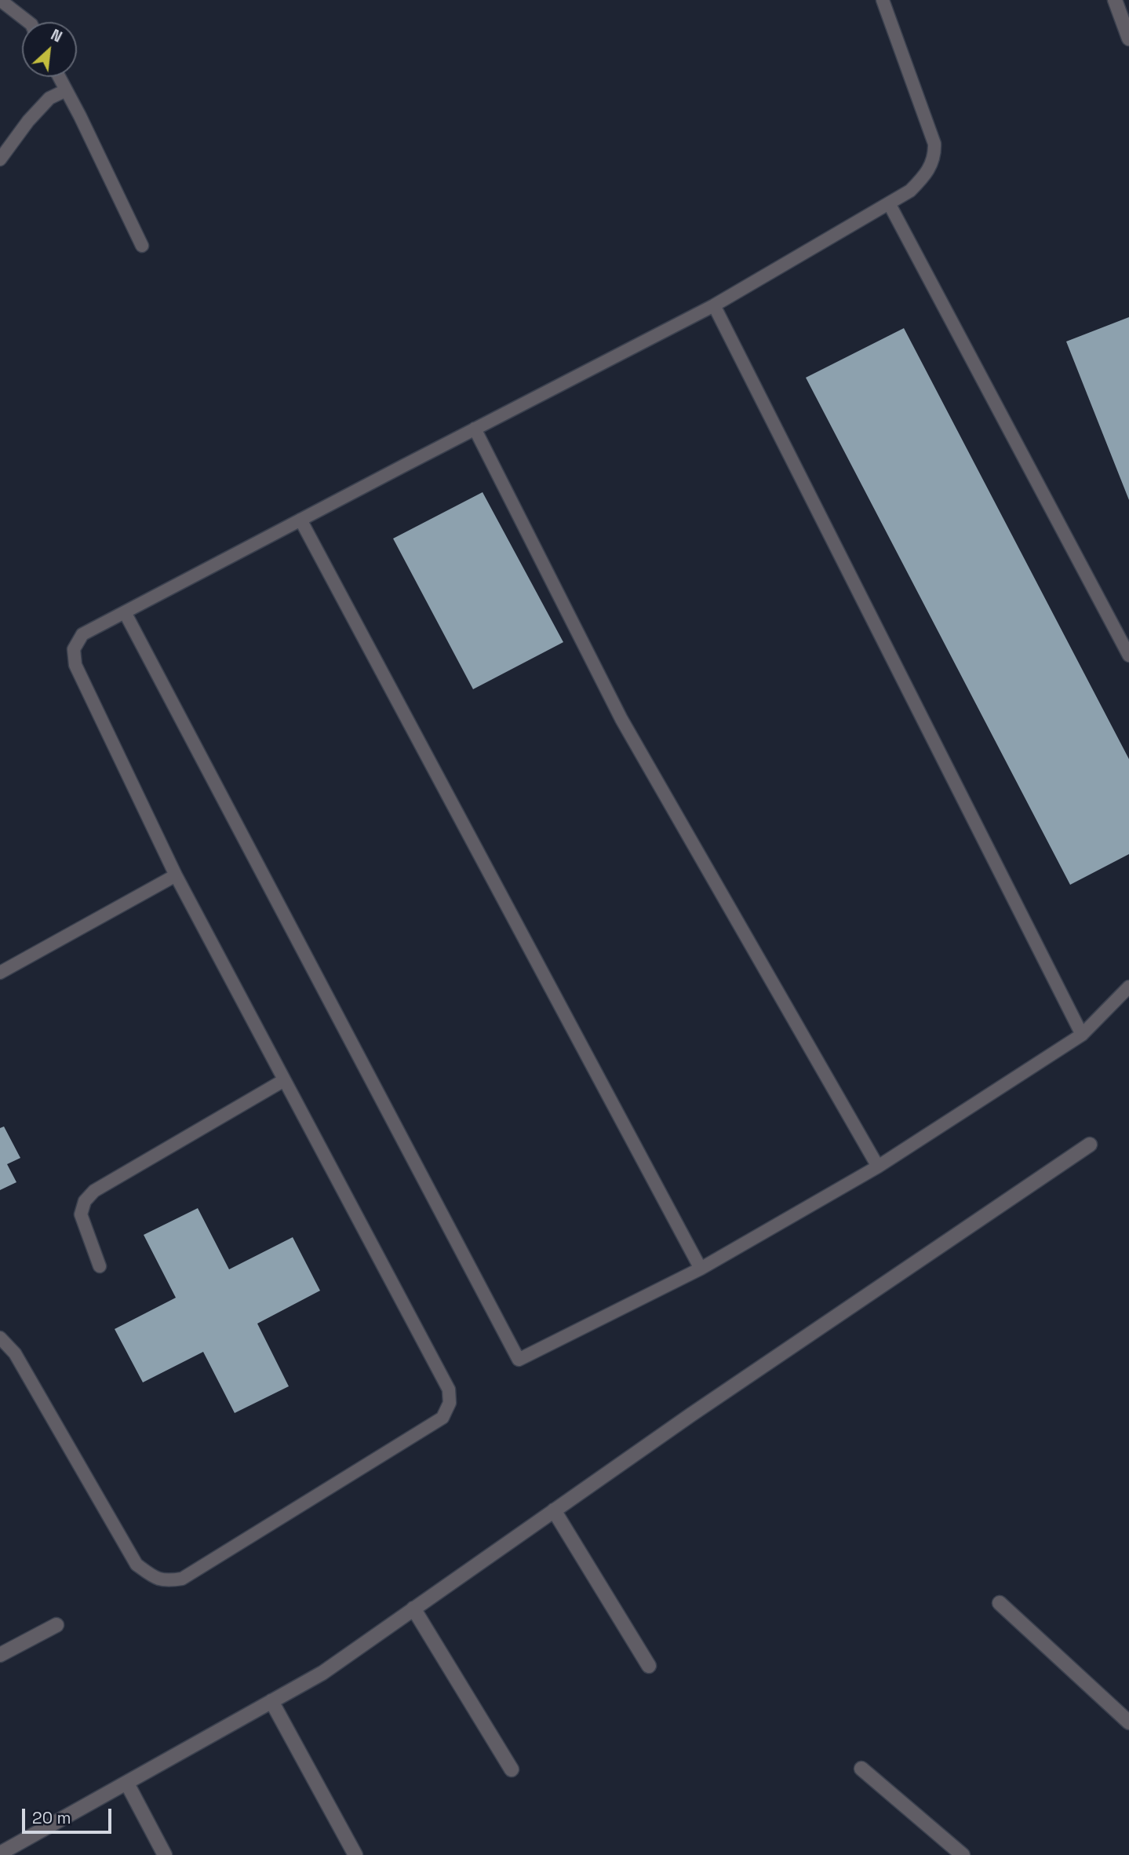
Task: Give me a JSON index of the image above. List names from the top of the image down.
{
  "scale_bar": "20 m",
  "north": "top right"
}
